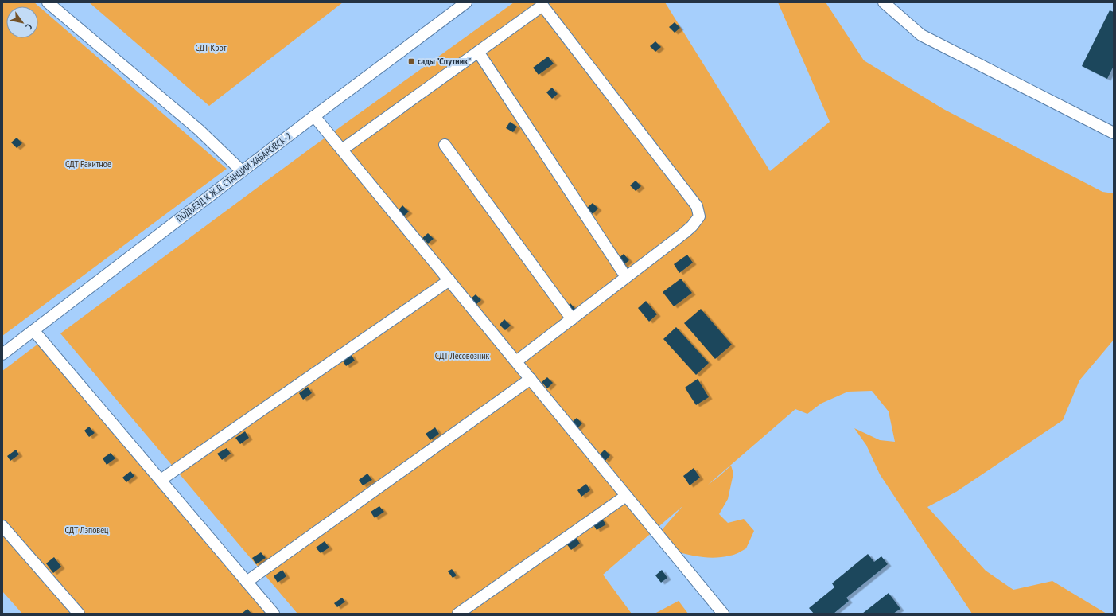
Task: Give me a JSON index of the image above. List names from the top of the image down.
{
  "streets": {
    "street": ["ПОДЪЕЗД К Ж.Д. СТАНЦИИ ХАБАРОВСК-2"]
  },
  "parks": [
    "СДТ Крот",
    "СДТ Ракитное",
    "СДТ Лесовозник",
    "СДТ Лэповец"
  ],
  "places": {
    "transit": ["сады \"Спутник\""]
  },
  "north": "bottom right"
}
